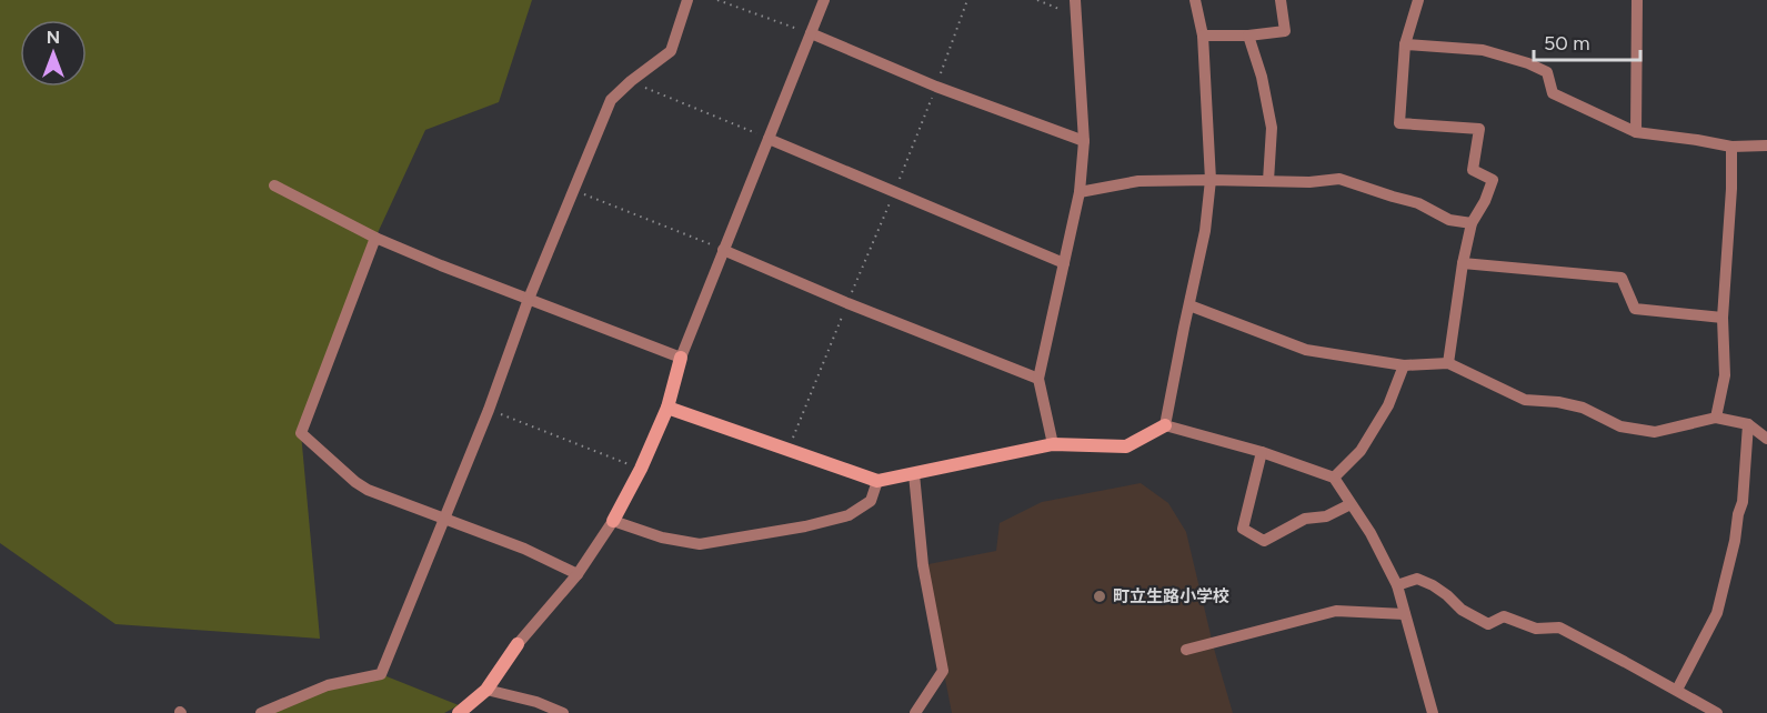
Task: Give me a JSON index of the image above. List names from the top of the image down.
{
  "places": ["町立生路小学校"],
  "scale_bar": "50 m",
  "north": "top"
}
